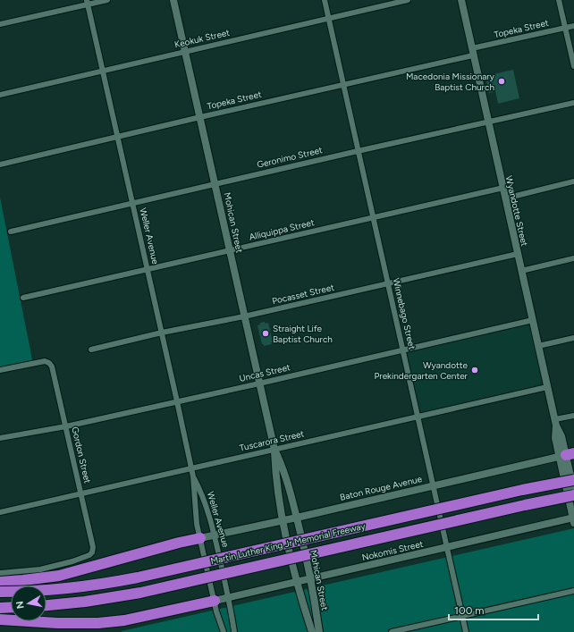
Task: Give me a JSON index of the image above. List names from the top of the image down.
{
  "streets": {
    "highway": ["Martin Luther King Jr Memorial Freeway"],
    "street": [
      "Topeka Street",
      "Keokuk Street",
      "Geronimo Street",
      "Wyandotte Street",
      "Mohican Street",
      "Alliquippa Street",
      "Weller Avenue",
      "Pocasset Street",
      "Winnebago Street",
      "Uncas Street",
      "Tuscarora Street",
      "Gordon Street",
      "Baton Rouge Avenue",
      "Nokomis Street"
    ]
  },
  "crossings": [
    ["Topeka Street", "Wyandotte Street"],
    ["Topeka Street", "Mohican Street"],
    ["Topeka Street", "Weller Avenue"],
    ["Topeka Street", "Winnebago Street"],
    ["Keokuk Street", "Mohican Street"],
    ["Keokuk Street", "Weller Avenue"],
    ["Keokuk Street", "Winnebago Street"],
    ["Geronimo Street", "Wyandotte Street"],
    ["Geronimo Street", "Mohican Street"],
    ["Geronimo Street", "Weller Avenue"],
    ["Geronimo Street", "Winnebago Street"],
    ["Wyandotte Street", "Alliquippa Street"],
    ["Wyandotte Street", "Pocasset Street"],
    ["Wyandotte Street", "Uncas Street"],
    ["Wyandotte Street", "Tuscarora Street"],
    ["Wyandotte Street", "Baton Rouge Avenue"],
    ["Wyandotte Street", "Nokomis Street"],
    ["Mohican Street", "Alliquippa Street"],
    ["Mohican Street", "Pocasset Street"],
    ["Mohican Street", "Uncas Street"],
    ["Mohican Street", "Tuscarora Street"],
    ["Mohican Street", "Baton Rouge Avenue"],
    ["Mohican Street", "Nokomis Street"],
    ["Alliquippa Street", "Weller Avenue"],
    ["Alliquippa Street", "Winnebago Street"],
    ["Weller Avenue", "Pocasset Street"],
    ["Weller Avenue", "Uncas Street"],
    ["Weller Avenue", "Tuscarora Street"],
    ["Weller Avenue", "Baton Rouge Avenue"],
    ["Weller Avenue", "Nokomis Street"],
    ["Pocasset Street", "Winnebago Street"],
    ["Winnebago Street", "Uncas Street"],
    ["Winnebago Street", "Tuscarora Street"],
    ["Winnebago Street", "Baton Rouge Avenue"],
    ["Winnebago Street", "Nokomis Street"],
    ["Uncas Street", "Gordon Street"],
    ["Tuscarora Street", "Gordon Street"]
  ],
  "places": ["Macedonia Missionary Baptist Church", "Straight Life Baptist Church", "Wyandotte Prekindergarten Center"],
  "scale_bar": "100 m",
  "north": "left"
}
